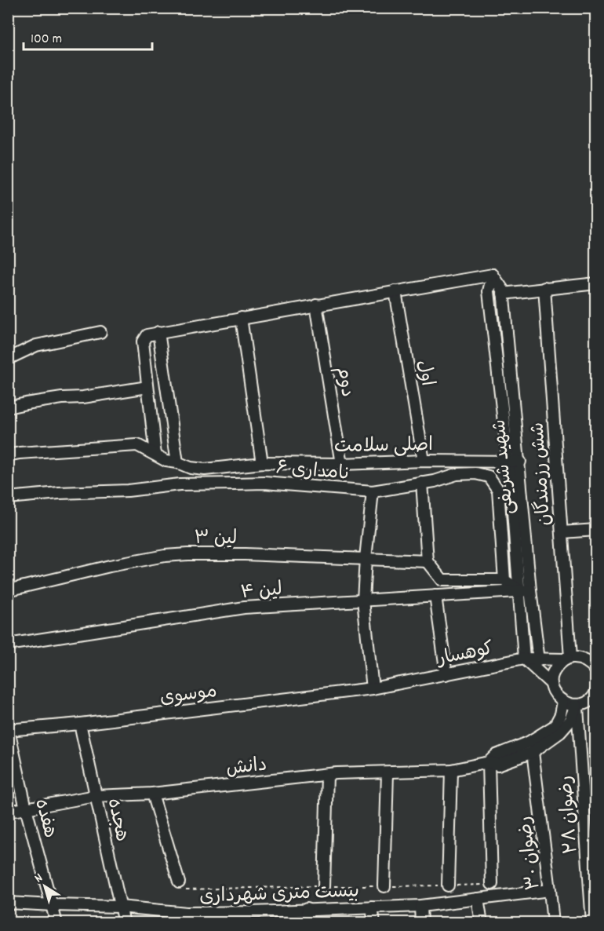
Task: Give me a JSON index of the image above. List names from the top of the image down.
{
  "streets": {
    "street": [
      "اول",
      "دوم",
      "اصلی سلامت",
      "شهید شریفی",
      "نامداری ۶",
      "شش رزمندگان",
      "لین ۳",
      "لین ۴",
      "کوهسار",
      "موسوی",
      "دانش",
      "رضوان ۲۸",
      "هفده",
      "هجده",
      "رضوان ۳۰",
      "بیست متری شهرداری"
    ]
  },
  "crossings": [
    ["اول", "اصلی سلامت"],
    ["دوم", "اصلی سلامت"],
    ["اصلی سلامت", "شهید شریفی"],
    ["شهید شریفی", "لین ۴"],
    ["شهید شریفی", "کوهسار"],
    ["شش رزمندگان", "کوهسار"],
    ["کوهسار", "موسوی"],
    ["موسوی", "هفده"],
    ["موسوی", "هجده"],
    ["دانش", "رضوان ۲۸"],
    ["دانش", "هفده"],
    ["دانش", "هجده"],
    ["دانش", "رضوان ۳۰"],
    ["هفده", "بیست متری شهرداری"],
    ["هجده", "بیست متری شهرداری"],
    ["رضوان ۳۰", "بیست متری شهرداری"]
  ],
  "scale_bar": "100 m",
  "north": "top left"
}
